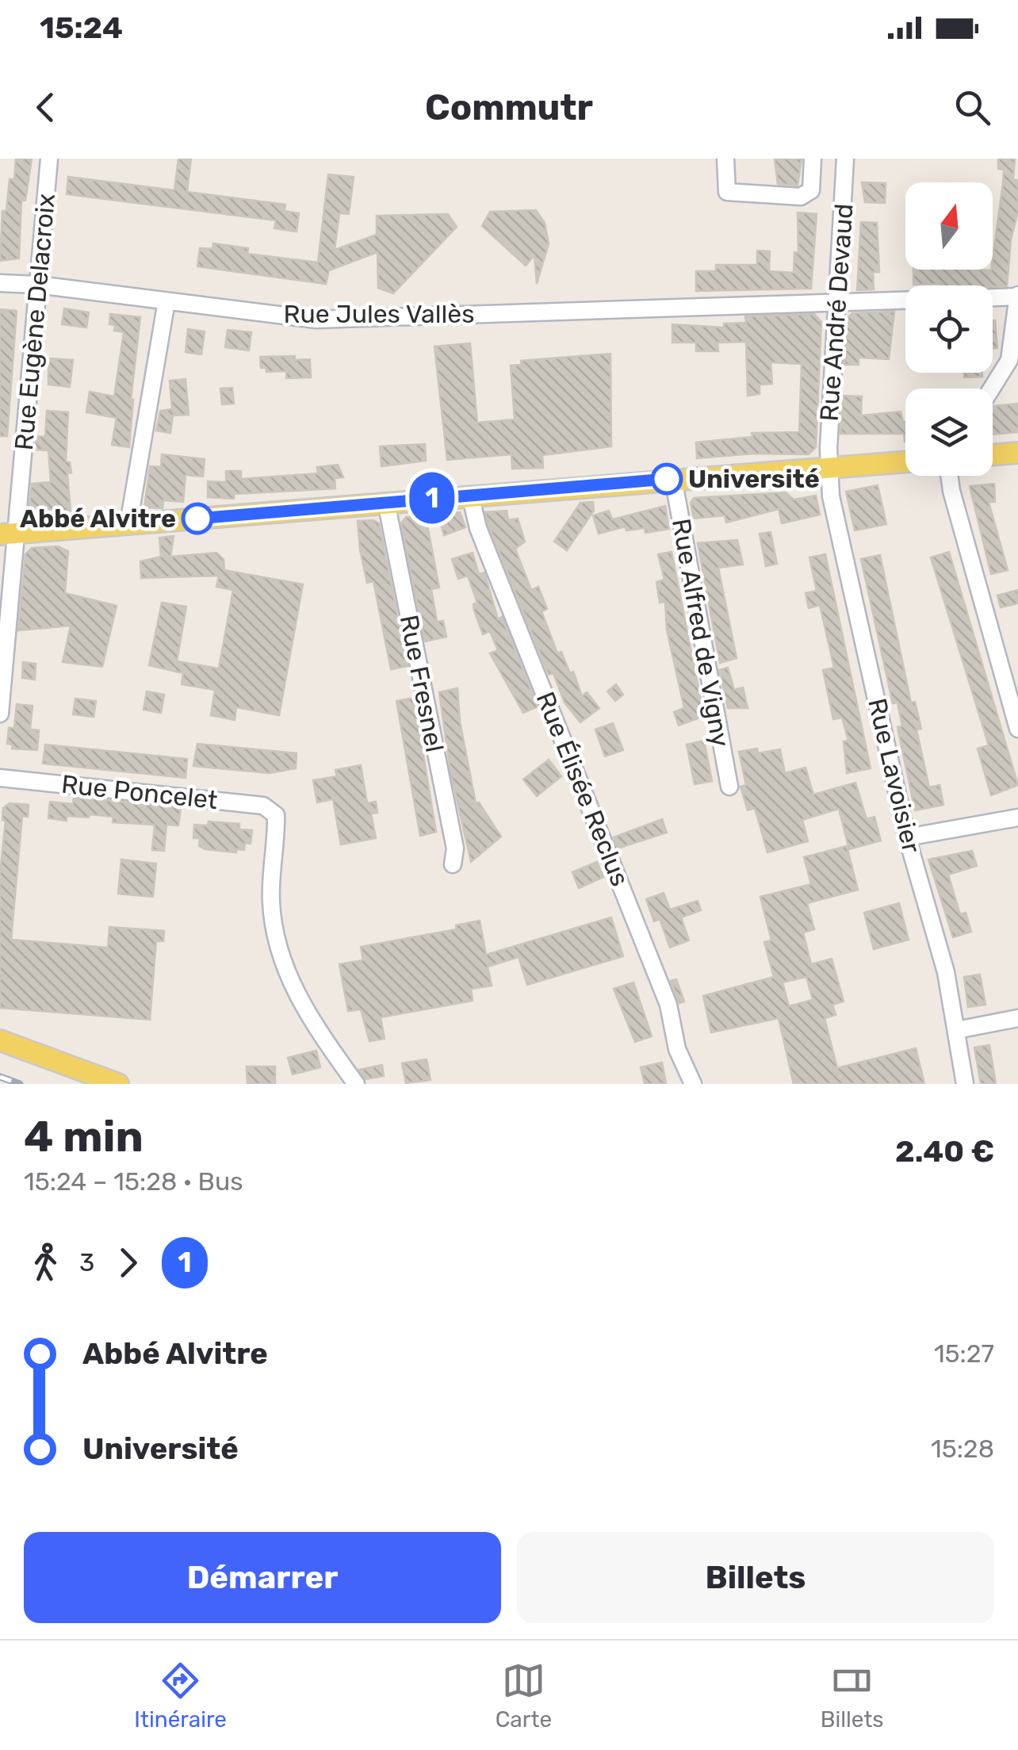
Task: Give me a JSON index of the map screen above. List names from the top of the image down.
{
  "streets": {
    "street": [
      "Rue André Devaud",
      "Rue Jules Vallès",
      "Rue Eugène Delacroix",
      "Rue Alfred de Vigny",
      "Rue Fresnel",
      "Rue Lavoisier",
      "Rue Élisée Reclus",
      "Rue Poncelet"
    ]
  },
  "crossings": [
    ["Rue André Devaud", "Rue Jules Vallès"],
    ["Rue André Devaud", "Rue Lavoisier"],
    ["Rue Jules Vallès", "Rue Eugène Delacroix"]
  ],
  "places": ["Université", "Abbé Alvitre"],
  "lines": ["bus line 1"],
  "north": "top",
  "page": {
    "status": "15:24",
    "header": "Commutr",
    "on_map": "1",
    "heading": ["4 min", "15:24 – 15:28 · Bus", "2.40 €"],
    "legs": ["3", "1"],
    "list": [
      {
        "name": "Abbé Alvitre",
        "value": "15:27"
      },
      {
        "name": "Université",
        "value": "15:28"
      }
    ],
    "buttons": ["Démarrer", "Billets"],
    "tabs": ["Itinéraire", "Carte", "Billets"]
  }
}
